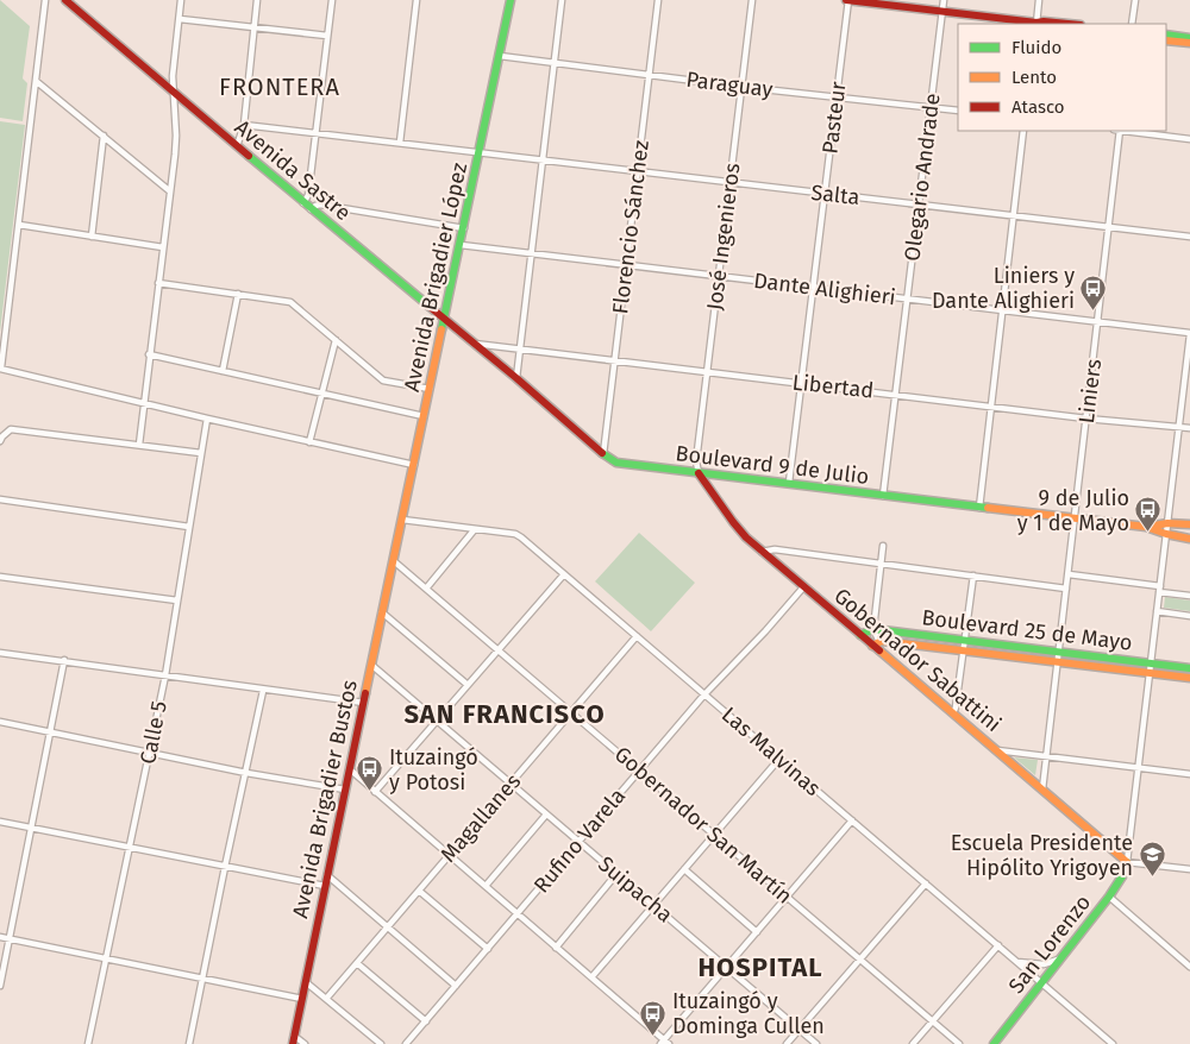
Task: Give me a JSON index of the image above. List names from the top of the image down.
{
  "streets": {
    "main road": [
      "Avenida Sastre",
      "Avenida Brigadier López",
      "Boulevard 9 de Julio",
      "Boulevard 25 de Mayo",
      "Gobernador Sabattini",
      "Avenida Brigadier Bustos",
      "San Lorenzo"
    ],
    "street": [
      "Paraguay",
      "Pasteur",
      "Olegario Andrade",
      "Salta",
      "Florencio Sánchez",
      "José Ingenieros",
      "Dante Alighieri",
      "Libertad",
      "Liniers",
      "Calle 5",
      "Las Malvinas",
      "Magallanes",
      "Gobernador San Martín",
      "Rufino Varela",
      "Suipacha"
    ]
  },
  "crossings": [
    ["Paraguay", "Pasteur"],
    ["Paraguay", "Olegario Andrade"],
    ["Paraguay", "Florencio Sánchez"],
    ["Paraguay", "José Ingenieros"],
    ["Paraguay", "Avenida Brigadier López"],
    ["Pasteur", "Salta"],
    ["Pasteur", "Dante Alighieri"],
    ["Pasteur", "Libertad"],
    ["Pasteur", "Boulevard 9 de Julio"],
    ["Avenida Sastre", "Avenida Brigadier López"],
    ["Avenida Sastre", "Boulevard 9 de Julio"],
    ["Olegario Andrade", "Salta"],
    ["Olegario Andrade", "Dante Alighieri"],
    ["Olegario Andrade", "Libertad"],
    ["Olegario Andrade", "Boulevard 9 de Julio"],
    ["Salta", "Florencio Sánchez"],
    ["Salta", "José Ingenieros"],
    ["Salta", "Avenida Brigadier López"],
    ["Salta", "Liniers"],
    ["Florencio Sánchez", "Dante Alighieri"],
    ["Florencio Sánchez", "Libertad"],
    ["Florencio Sánchez", "Boulevard 9 de Julio"],
    ["José Ingenieros", "Dante Alighieri"],
    ["José Ingenieros", "Libertad"],
    ["José Ingenieros", "Boulevard 9 de Julio"],
    ["José Ingenieros", "Gobernador Sabattini"],
    ["Avenida Brigadier López", "Dante Alighieri"],
    ["Avenida Brigadier López", "Boulevard 9 de Julio"],
    ["Avenida Brigadier López", "Las Malvinas"],
    ["Avenida Brigadier López", "Avenida Brigadier Bustos"],
    ["Avenida Brigadier López", "Gobernador San Martín"],
    ["Dante Alighieri", "Liniers"],
    ["Libertad", "Liniers"],
    ["Libertad", "Boulevard 9 de Julio"],
    ["Liniers", "Boulevard 9 de Julio"],
    ["Liniers", "Boulevard 25 de Mayo"],
    ["Liniers", "Gobernador Sabattini"],
    ["Boulevard 9 de Julio", "Gobernador Sabattini"],
    ["Boulevard 25 de Mayo", "Gobernador Sabattini"],
    ["Gobernador Sabattini", "Rufino Varela"],
    ["Gobernador Sabattini", "San Lorenzo"],
    ["Las Malvinas", "Magallanes"],
    ["Las Malvinas", "Rufino Varela"],
    ["Las Malvinas", "San Lorenzo"],
    ["Avenida Brigadier Bustos", "Gobernador San Martín"],
    ["Avenida Brigadier Bustos", "Suipacha"],
    ["Magallanes", "Gobernador San Martín"],
    ["Magallanes", "Suipacha"],
    ["Gobernador San Martín", "Rufino Varela"],
    ["Rufino Varela", "Suipacha"]
  ],
  "districts": ["FRONTERA", "SAN FRANCISCO", "HOSPITAL"],
  "places": {
    "bus stop": [
      "Liniers y Dante Alighieri",
      "9 de Julio y 1 de Mayo",
      "Ituzaingó y Potosi",
      "Ituzaingó y Dominga Cullen"
    ],
    "school or university": ["Escuela Presidente Hipólito Yrigoyen"]
  },
  "legend": ["Fluido", "Lento", "Atasco"]
}
